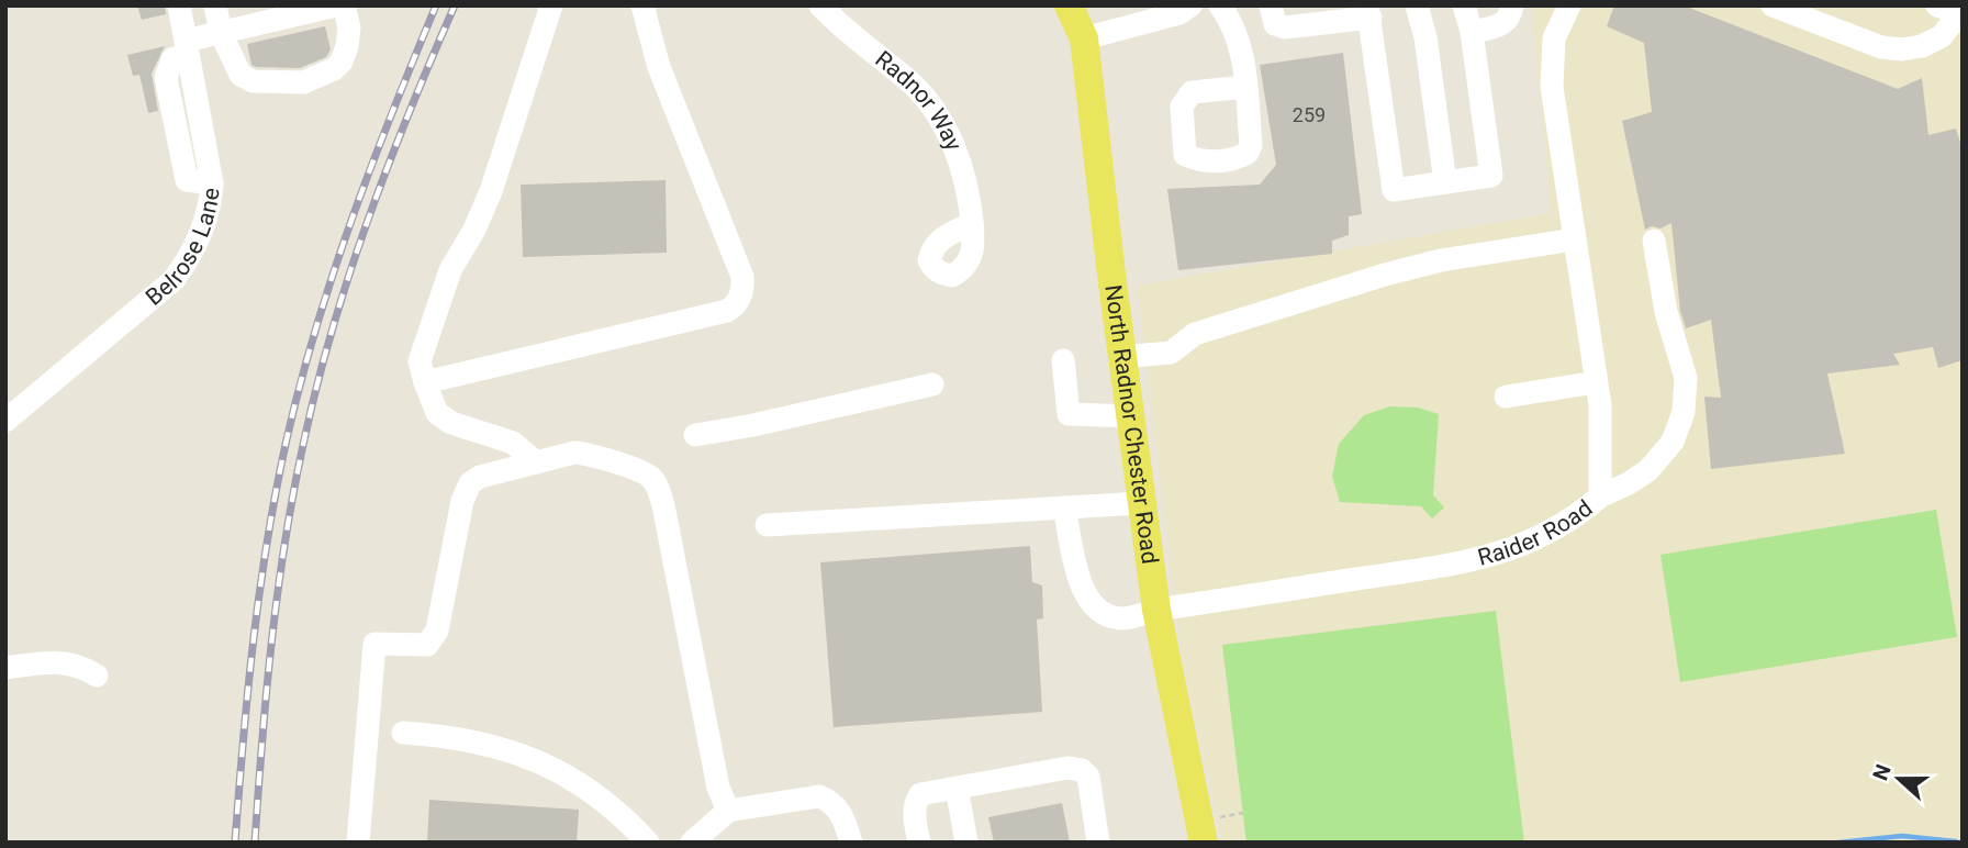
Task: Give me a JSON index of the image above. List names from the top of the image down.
{
  "streets": {
    "main road": ["North Radnor Chester Road"],
    "street": ["Radnor Way", "Belrose Lane", "Raider Road"]
  },
  "crossings": [
    ["North Radnor Chester Road", "Raider Road"]
  ],
  "house_numbers": ["259"],
  "north": "left"
}
